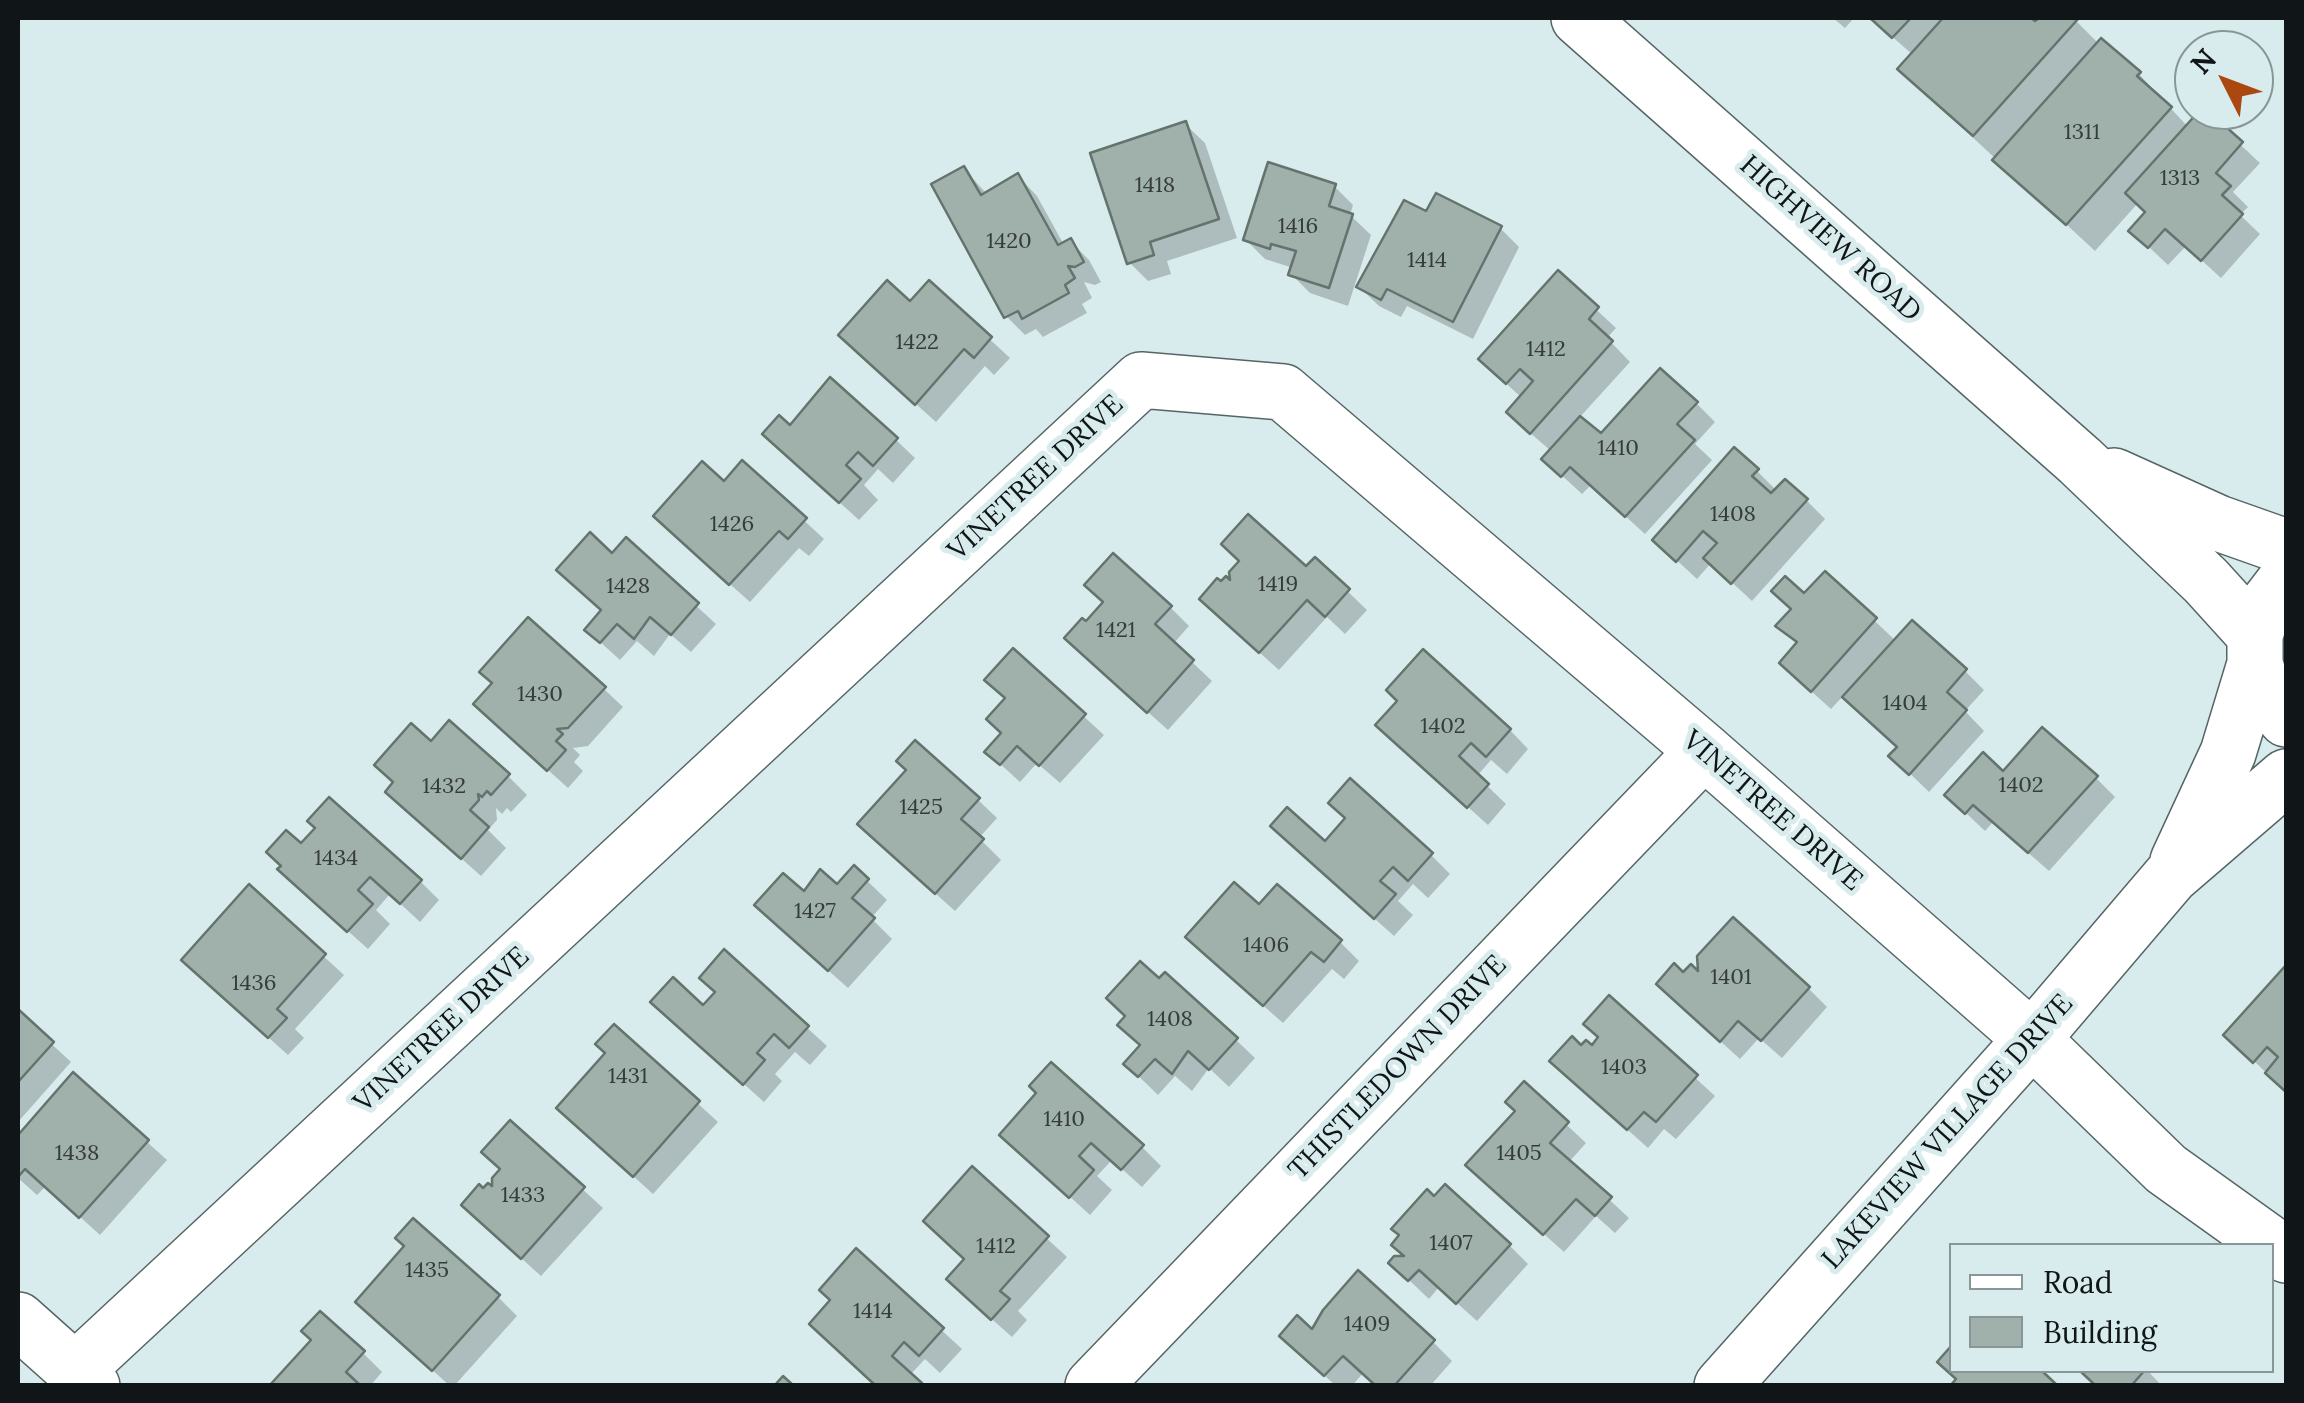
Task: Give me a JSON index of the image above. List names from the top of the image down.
{
  "streets": {
    "street": [
      "HIGHVIEW ROAD",
      "VINETREE DRIVE",
      "THISTLEDOWN DRIVE",
      "LAKEVIEW VILLAGE DRIVE"
    ]
  },
  "crossings": [
    ["HIGHVIEW ROAD", "LAKEVIEW VILLAGE DRIVE"],
    ["VINETREE DRIVE", "THISTLEDOWN DRIVE"],
    ["VINETREE DRIVE", "LAKEVIEW VILLAGE DRIVE"]
  ],
  "house_numbers": [
    "1311",
    "1313",
    "1418",
    "1416",
    "1420",
    "1414",
    "1422",
    "1412",
    "1410",
    "1408",
    "1426",
    "1419",
    "1428",
    "1421",
    "1430",
    "1404",
    "1402",
    "1402",
    "1432",
    "1425",
    "1434",
    "1427",
    "1406",
    "1401",
    "1436",
    "1408",
    "1403",
    "1431",
    "1410",
    "1438",
    "1405",
    "1433",
    "1407",
    "1412",
    "1435",
    "1414",
    "1409"
  ],
  "legend": ["Road", "Building"],
  "north": "top left"
}
